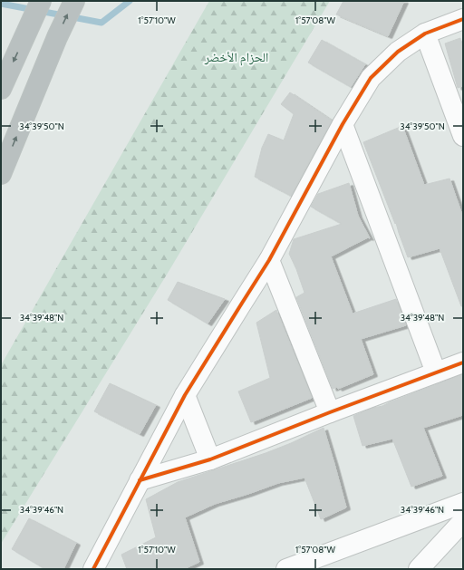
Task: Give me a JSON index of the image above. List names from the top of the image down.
{
  "parks": ["الحزام الأخضر"],
  "coordinates": [
    "1°57'10\"W",
    "1°57'08\"W",
    "34°39'50\"N",
    "34°39'48\"N",
    "34°39'46\"N"
  ]
}
